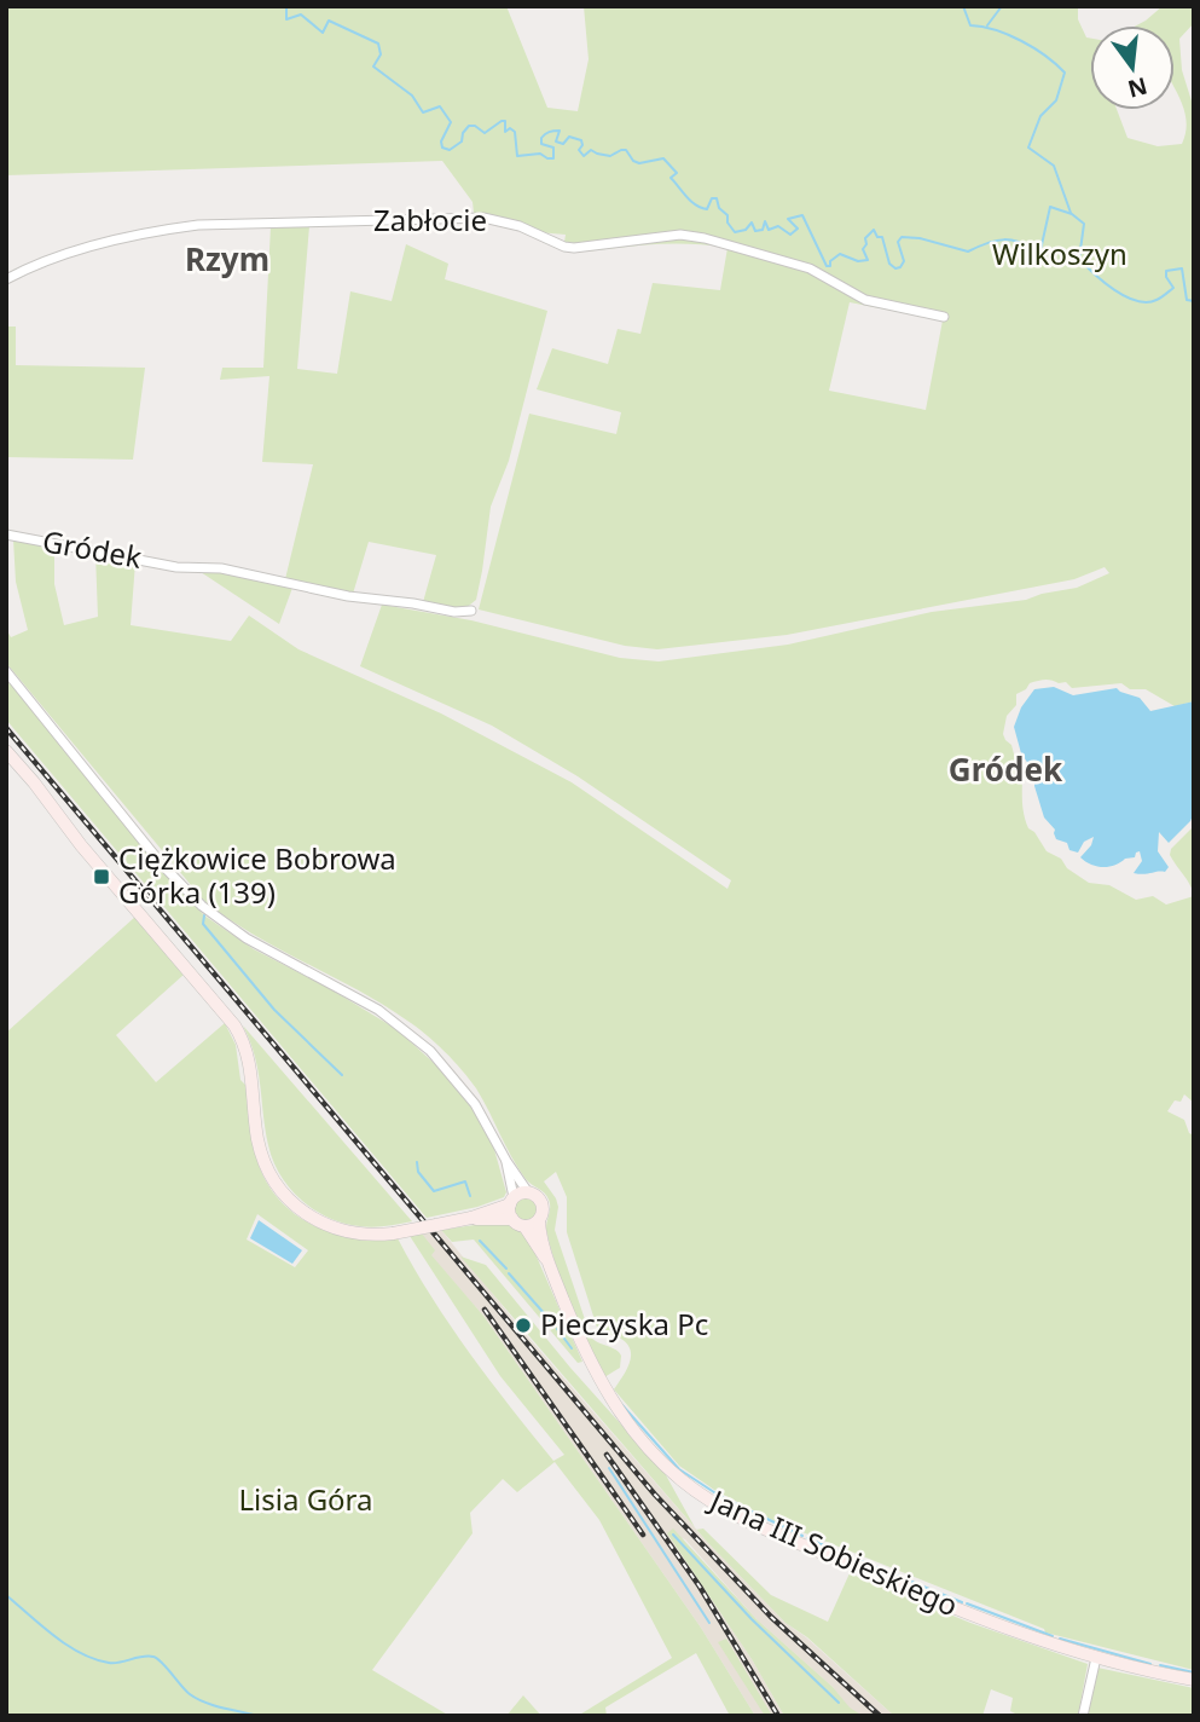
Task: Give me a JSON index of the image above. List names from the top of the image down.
{
  "streets": {
    "street": ["Zabłocie", "Gródek", "Jana III Sobieskiego"]
  },
  "districts": ["Rzym", "Gródek"],
  "parks": ["Wilkoszyn", "Lisia Góra"],
  "places": {
    "transit": ["Ciężkowice Bobrowa Górka (139)"],
    "other": ["Pieczyska Pc"]
  },
  "north": "bottom"
}
